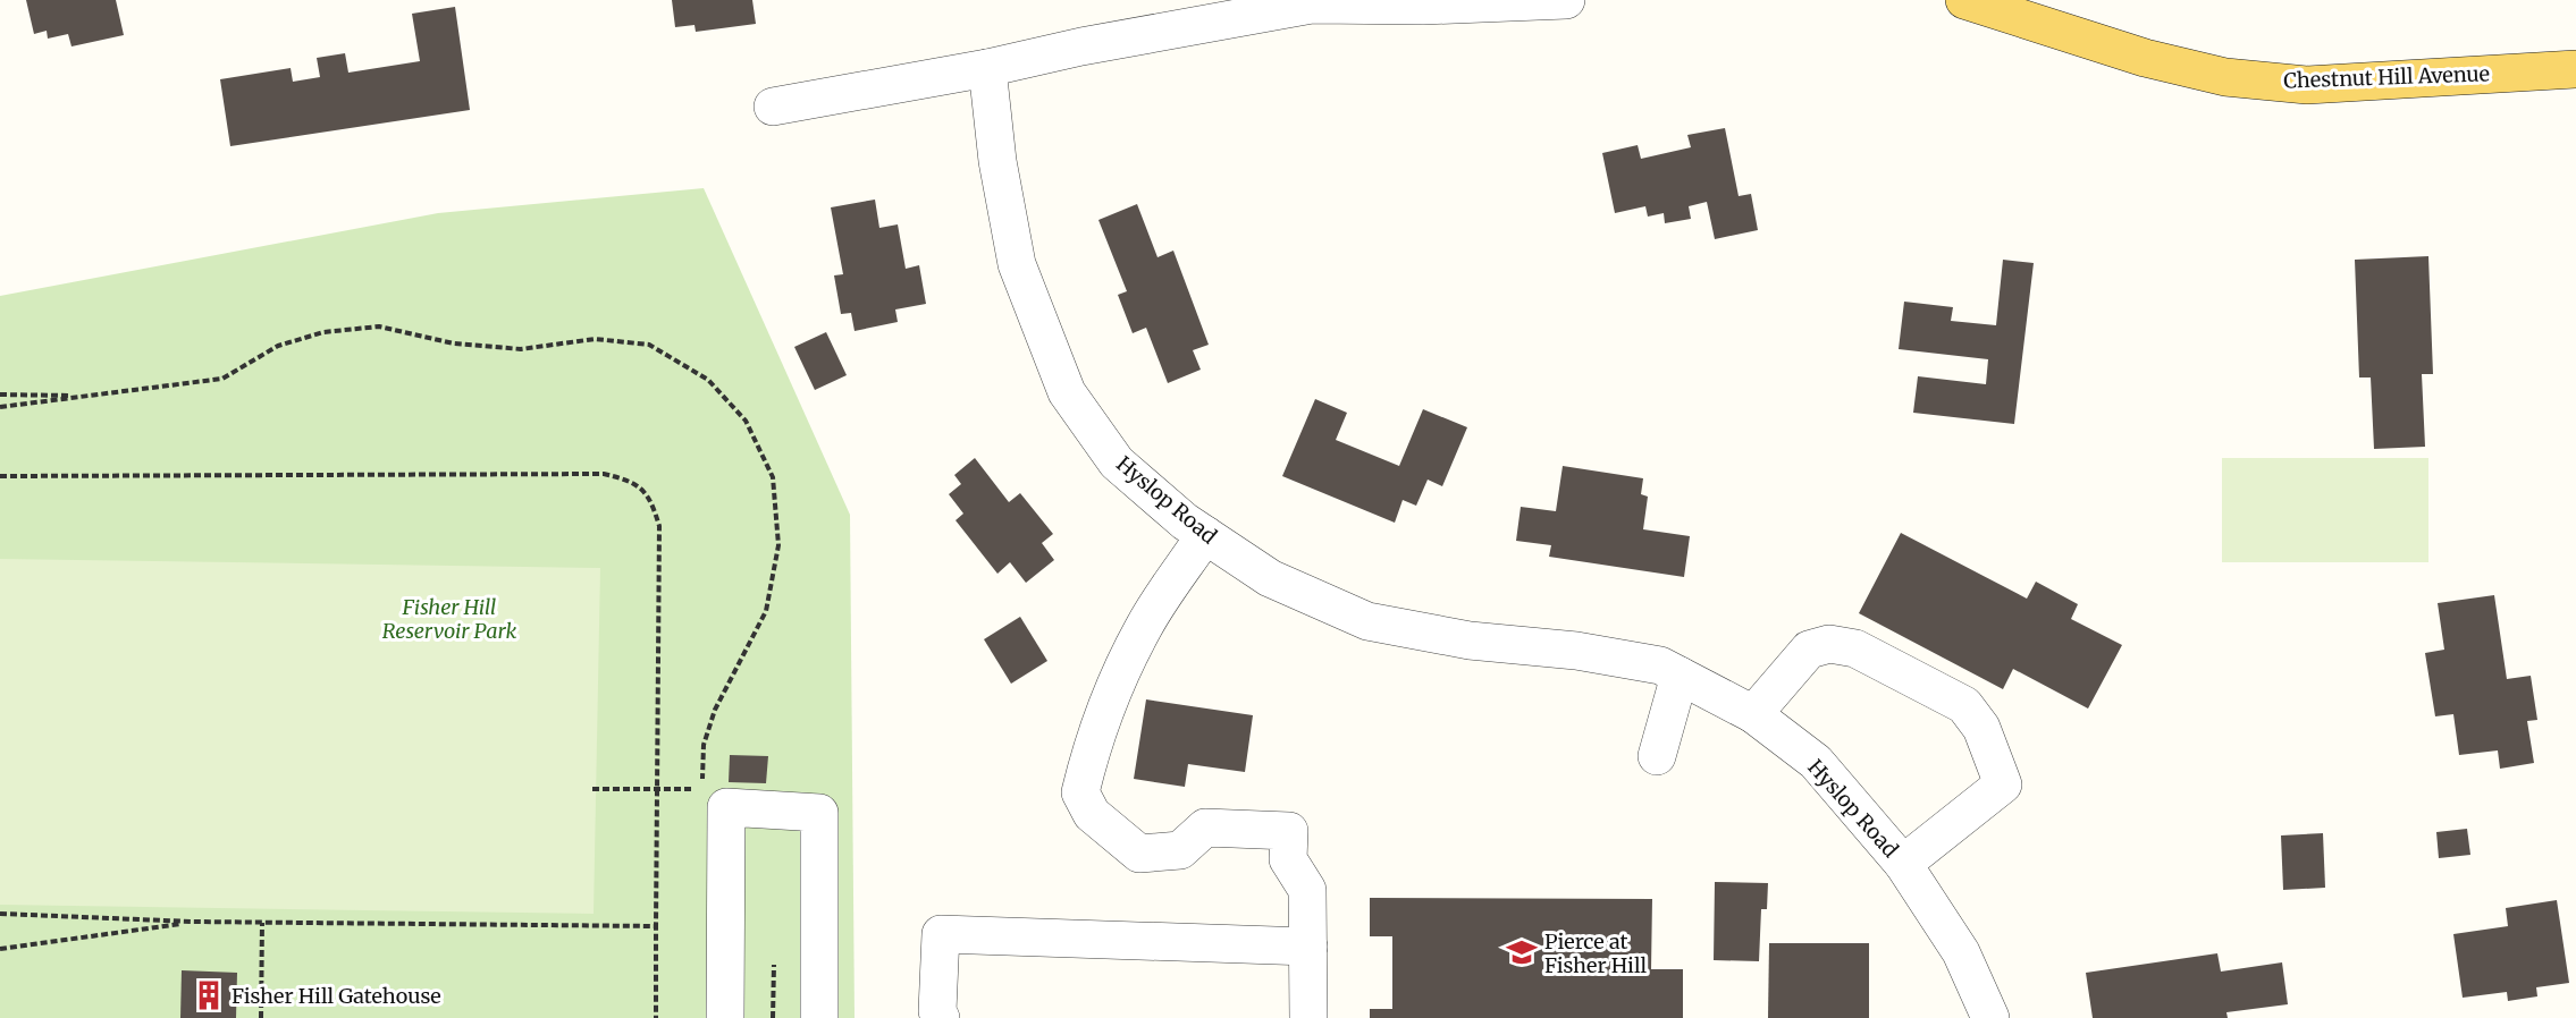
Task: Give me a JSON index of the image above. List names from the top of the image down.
{
  "streets": {
    "main road": ["Chestnut Hill Avenue"],
    "street": ["Hyslop Road"]
  },
  "parks": ["Fisher Hill Reservoir Park"],
  "places": {
    "school or university": ["Pierce at Fisher Hill"],
    "building": ["Fisher Hill Gatehouse"]
  }
}
